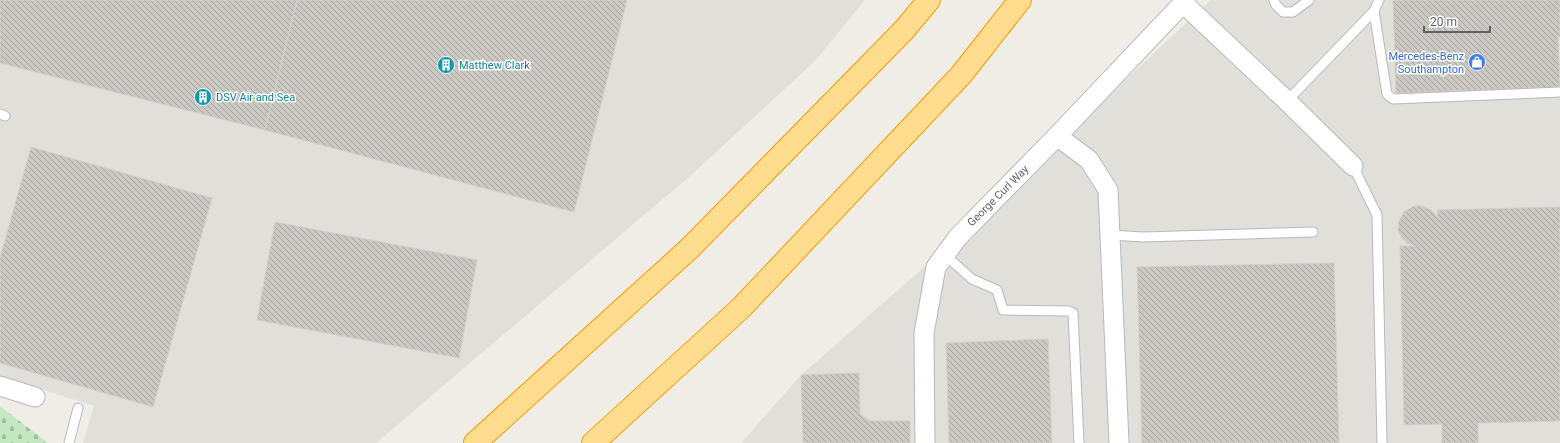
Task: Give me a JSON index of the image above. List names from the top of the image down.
{
  "streets": {
    "street": ["George Curl Way"]
  },
  "places": {
    "shop": ["Mercedes-Benz Southampton"],
    "building": ["Matthew Clark", "DSV Air and Sea"]
  },
  "scale_bar": "20 m"
}
